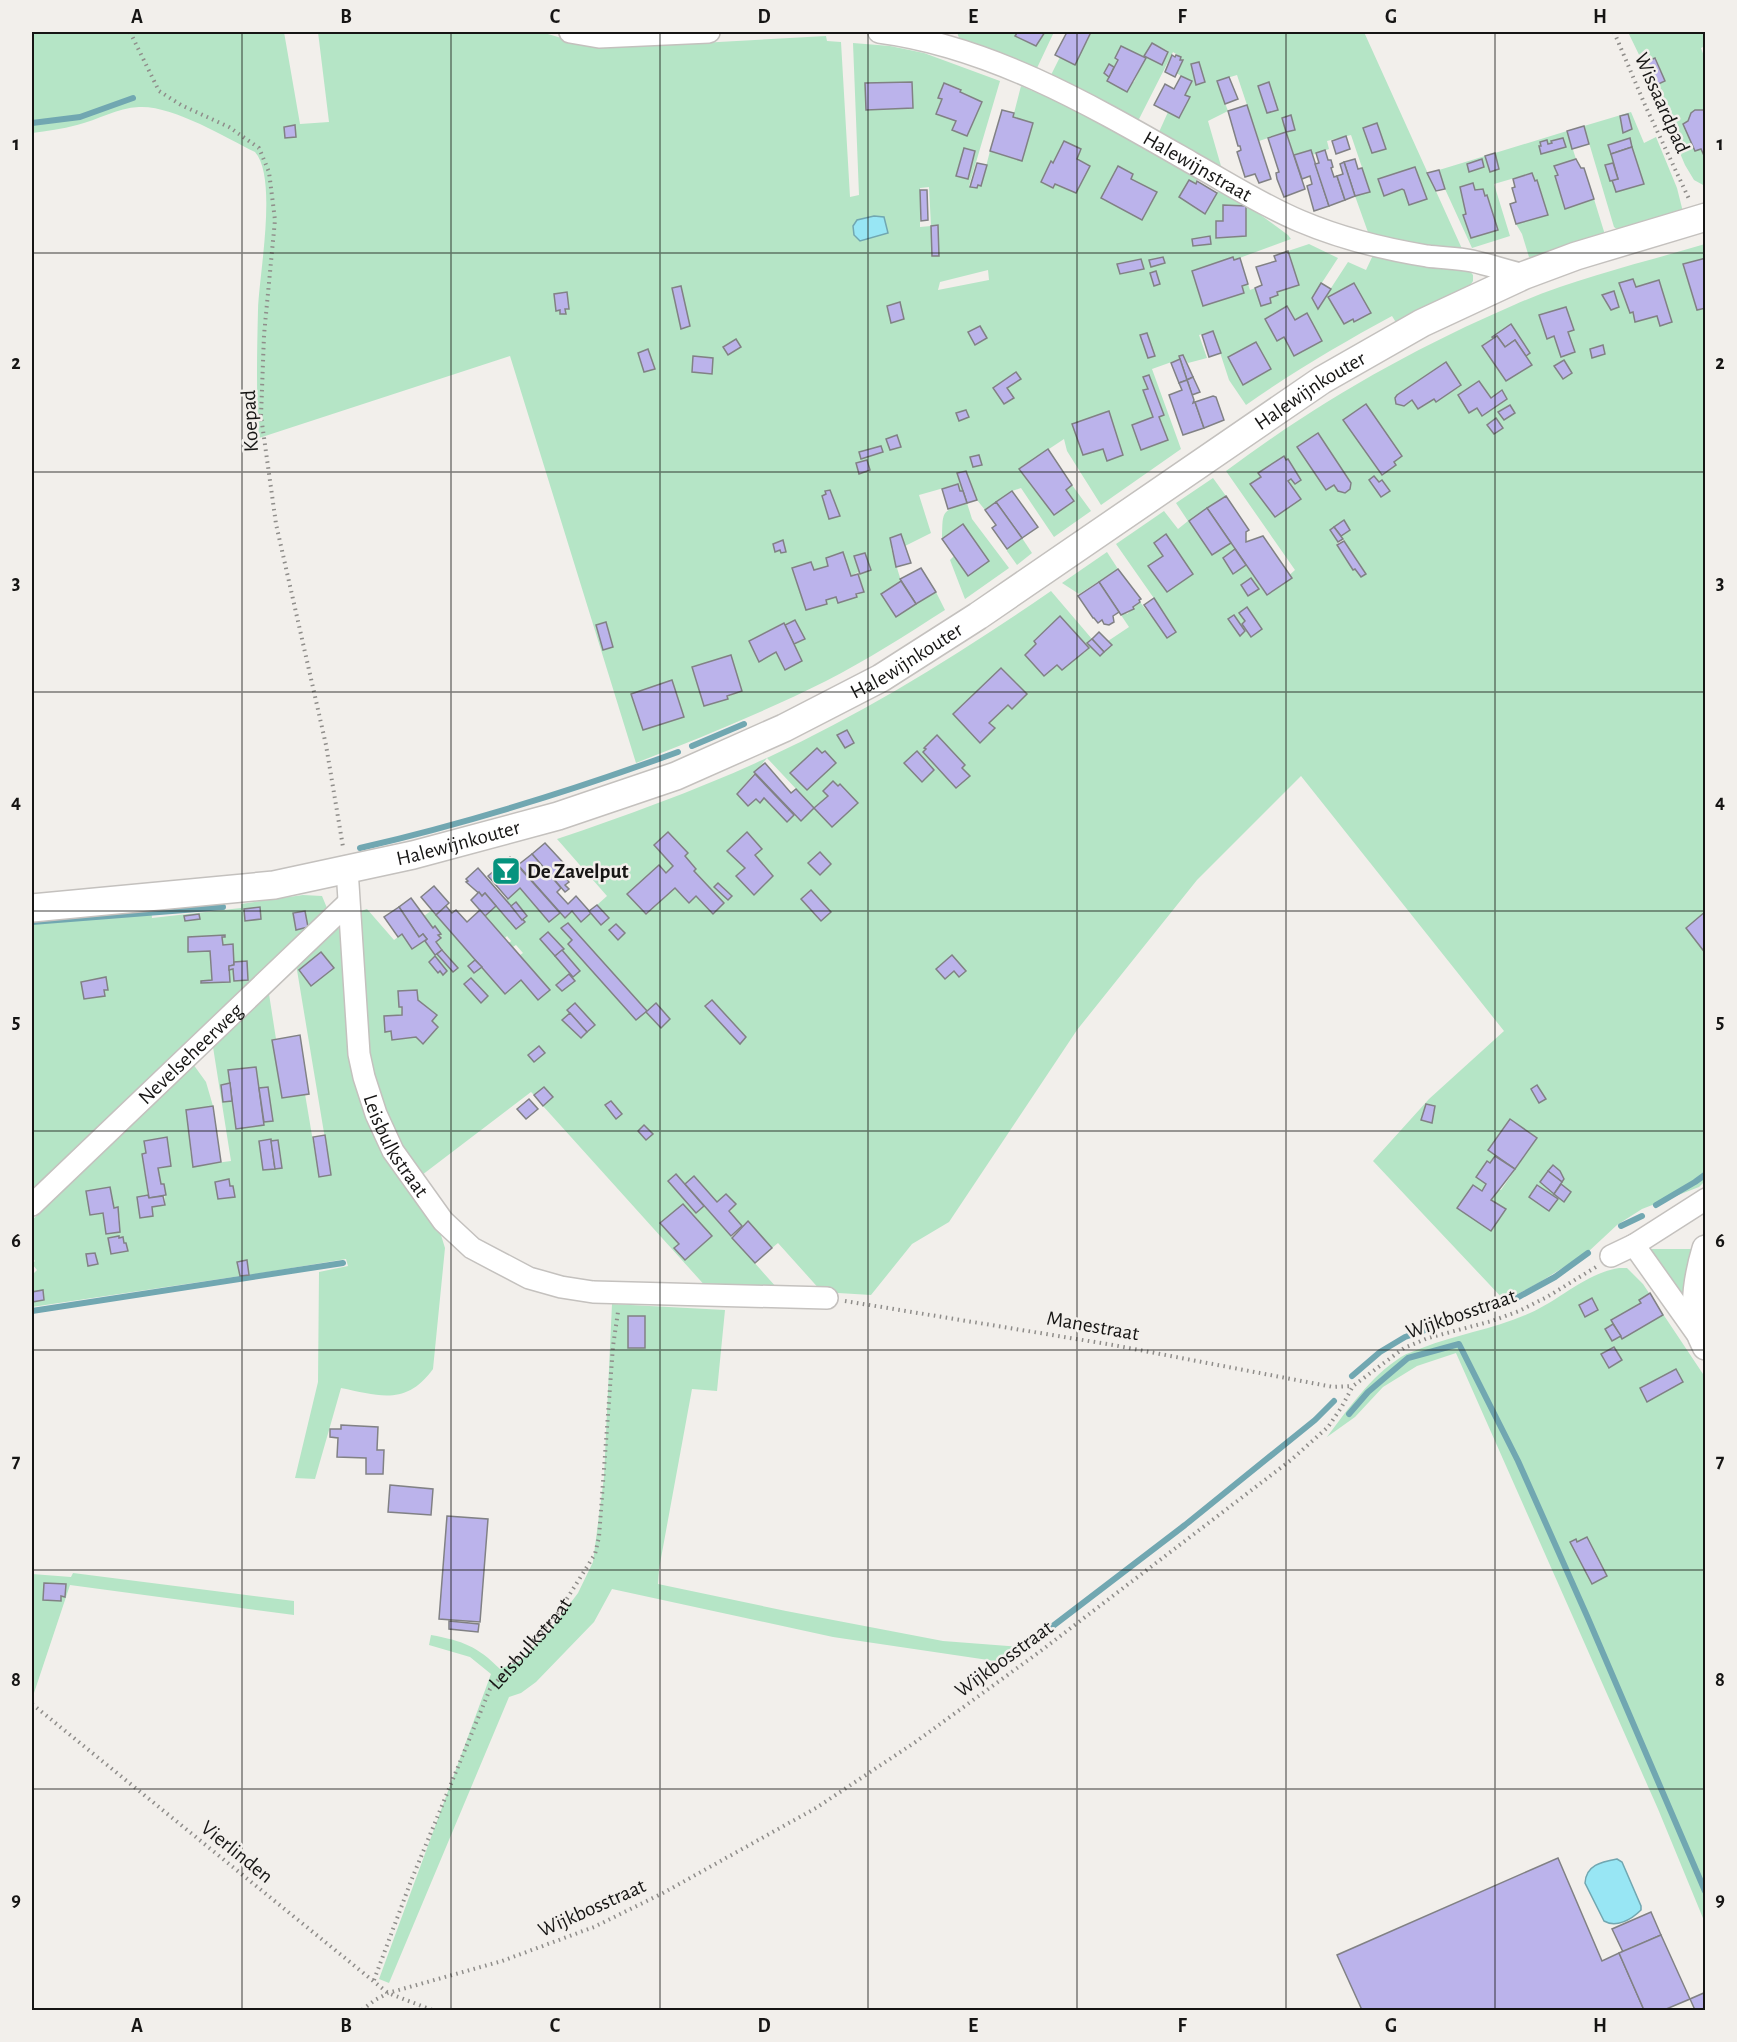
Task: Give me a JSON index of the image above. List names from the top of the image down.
{
  "streets": {
    "street": [
      "Halewijnstraat",
      "Halewijnkouter",
      "Nevelseheerweg",
      "Leisbulkstraat"
    ],
    "path": [
      "Wissaardpad",
      "Koepad",
      "Wijkbosstraat",
      "Manestraat",
      "Vierlinden"
    ]
  },
  "crossings": [
    ["Wissaardpad", "Halewijnkouter"],
    ["Halewijnstraat", "Halewijnkouter"],
    ["Halewijnkouter", "Koepad"],
    ["Halewijnkouter", "Leisbulkstraat"],
    ["Koepad", "Leisbulkstraat"],
    ["Nevelseheerweg", "Leisbulkstraat"],
    ["Leisbulkstraat", "Manestraat"],
    ["Leisbulkstraat", "Vierlinden"],
    ["Wijkbosstraat", "Manestraat"],
    ["Wijkbosstraat", "Vierlinden"]
  ],
  "places": {
    "bar": ["De Zavelput"]
  },
  "grid": {
    "columns": [
      "A",
      "B",
      "C",
      "D",
      "E",
      "F",
      "G",
      "H"
    ],
    "rows": [
      "1",
      "2",
      "3",
      "4",
      "5",
      "6",
      "7",
      "8",
      "9"
    ]
  }
}
